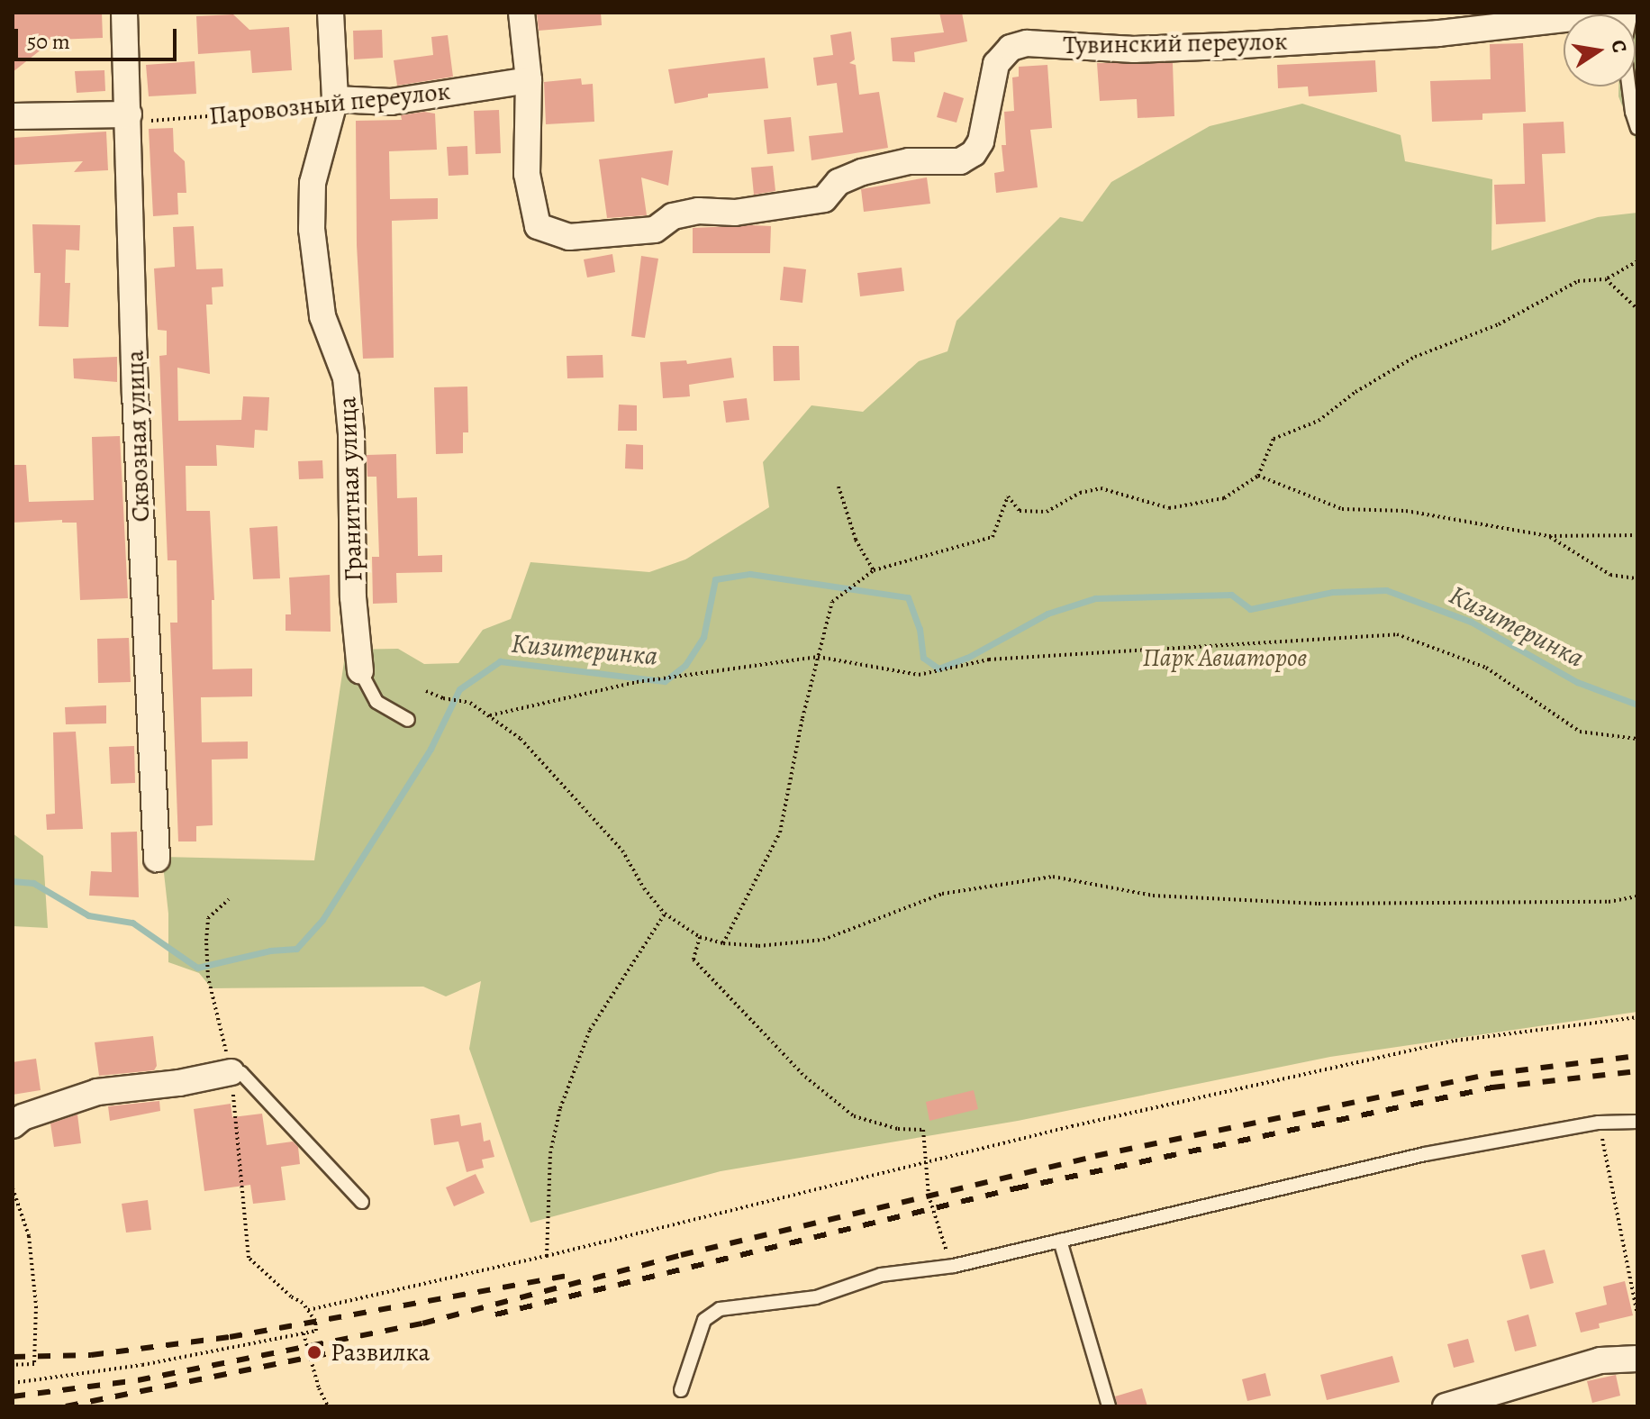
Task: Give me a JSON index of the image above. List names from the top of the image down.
{
  "streets": {
    "street": [
      "Тувинский переулок",
      "Паровозный переулок",
      "Сквозная улица",
      "Гранитная улица"
    ]
  },
  "crossings": [
    ["Тувинский переулок", "Паровозный переулок"],
    ["Паровозный переулок", "Сквозная улица"],
    ["Паровозный переулок", "Гранитная улица"]
  ],
  "water": ["Кизитеринка"],
  "parks": ["Парк Авиаторов"],
  "places": ["Развилка"],
  "scale_bar": "50 m",
  "north": "right"
}
